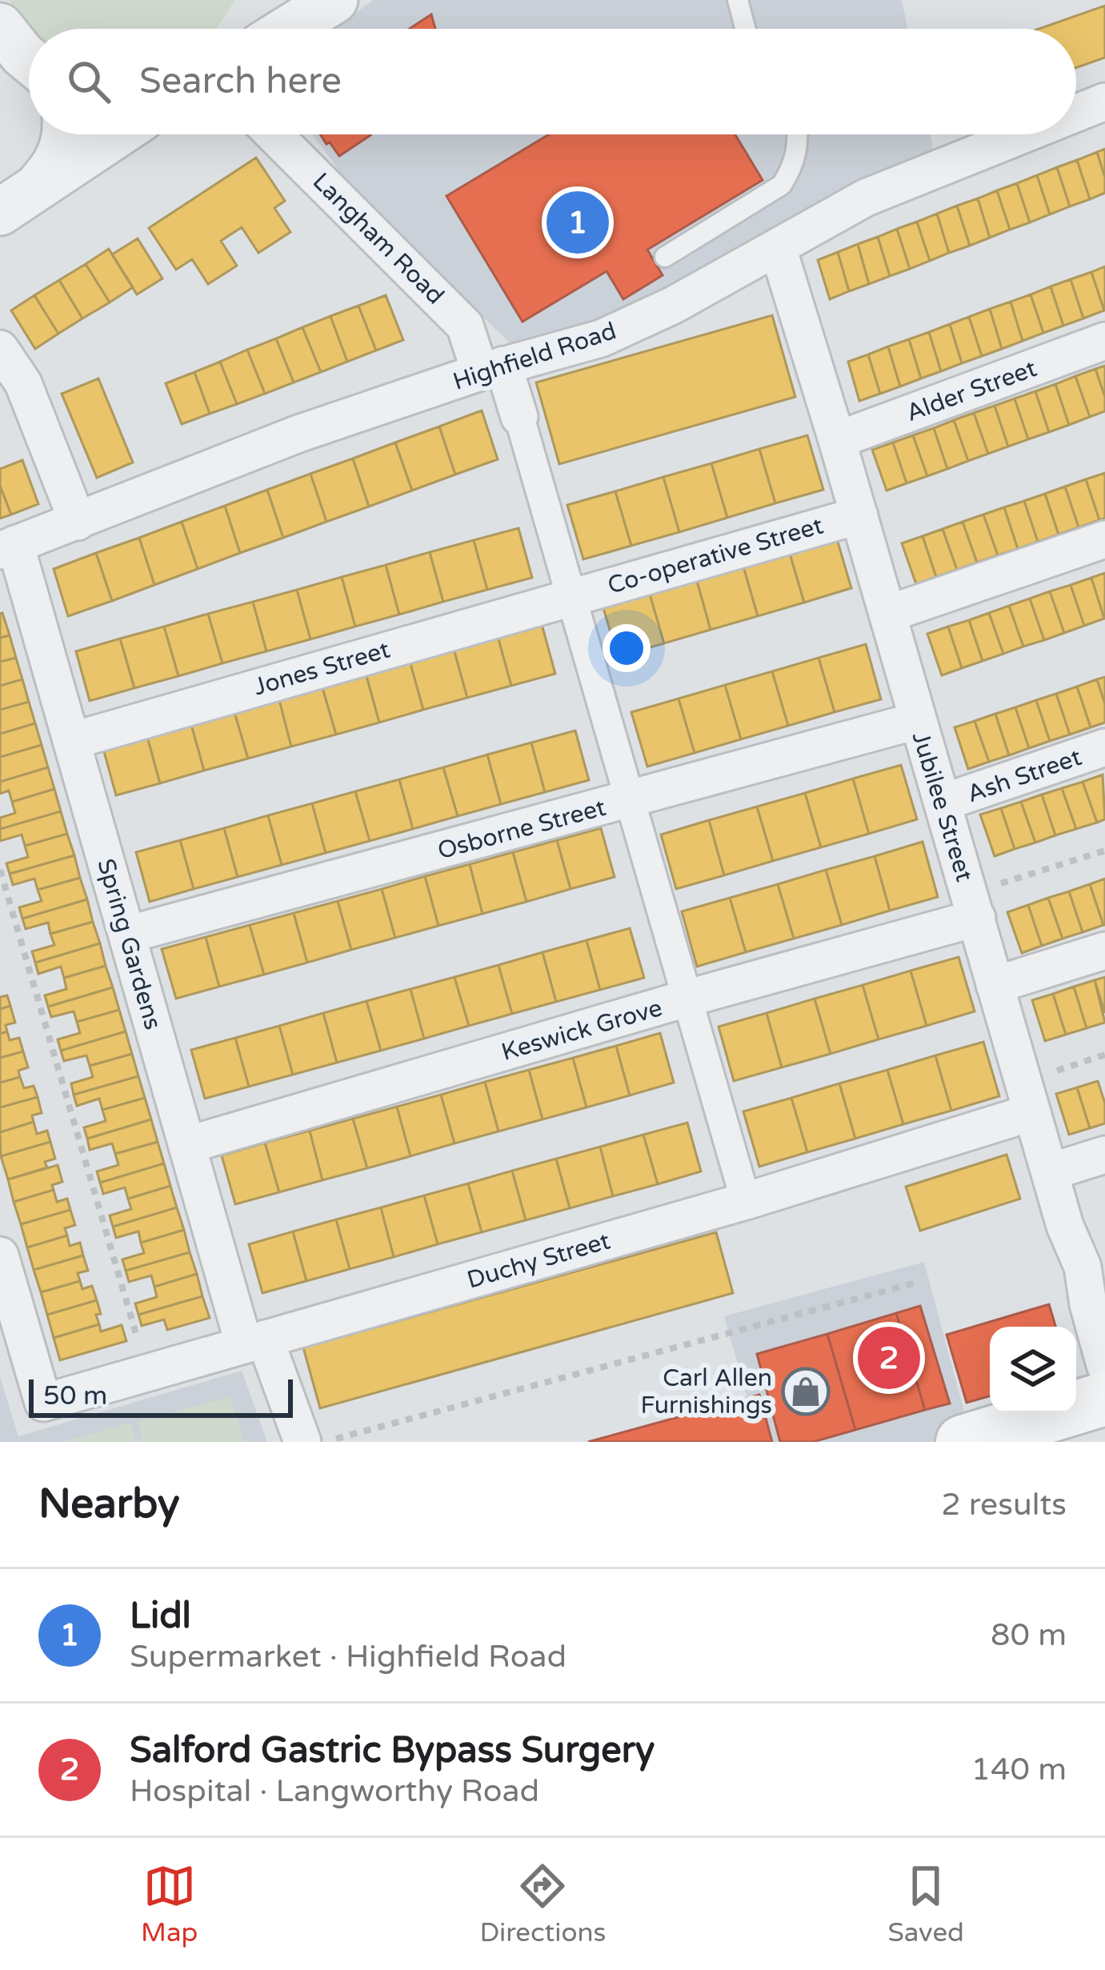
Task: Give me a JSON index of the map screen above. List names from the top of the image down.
{
  "streets": {
    "street": [
      "Langham Road",
      "Highfield Road",
      "Alder Street",
      "Co-operative Street",
      "Jones Street",
      "Ash Street",
      "Jubilee Street",
      "Osborne Street",
      "Spring Gardens",
      "Keswick Grove",
      "Duchy Street"
    ]
  },
  "crossings": [
    ["Langham Road", "Highfield Road"],
    ["Highfield Road", "Jubilee Street"],
    ["Highfield Road", "Spring Gardens"],
    ["Alder Street", "Jubilee Street"],
    ["Co-operative Street", "Jones Street"],
    ["Co-operative Street", "Jubilee Street"],
    ["Jones Street", "Spring Gardens"],
    ["Ash Street", "Jubilee Street"],
    ["Jubilee Street", "Osborne Street"],
    ["Jubilee Street", "Keswick Grove"],
    ["Jubilee Street", "Duchy Street"],
    ["Osborne Street", "Spring Gardens"],
    ["Spring Gardens", "Keswick Grove"],
    ["Spring Gardens", "Duchy Street"]
  ],
  "places": {
    "shop": ["Carl Allen Furnishings"]
  },
  "scale_bar": "50 m",
  "page": {
    "search": "Search here",
    "pins": ["1", "2"],
    "scale": "50 m",
    "heading": ["Nearby", "2 results"],
    "list": [
      {
        "mark": "1",
        "name": "Lidl",
        "note": "Supermarket · Highfield Road",
        "value": "80 m"
      },
      {
        "mark": "2",
        "name": "Salford Gastric Bypass Surgery",
        "note": "Hospital · Langworthy Road",
        "value": "140 m"
      }
    ],
    "nav": ["Map", "Directions", "Saved"]
  }
}
